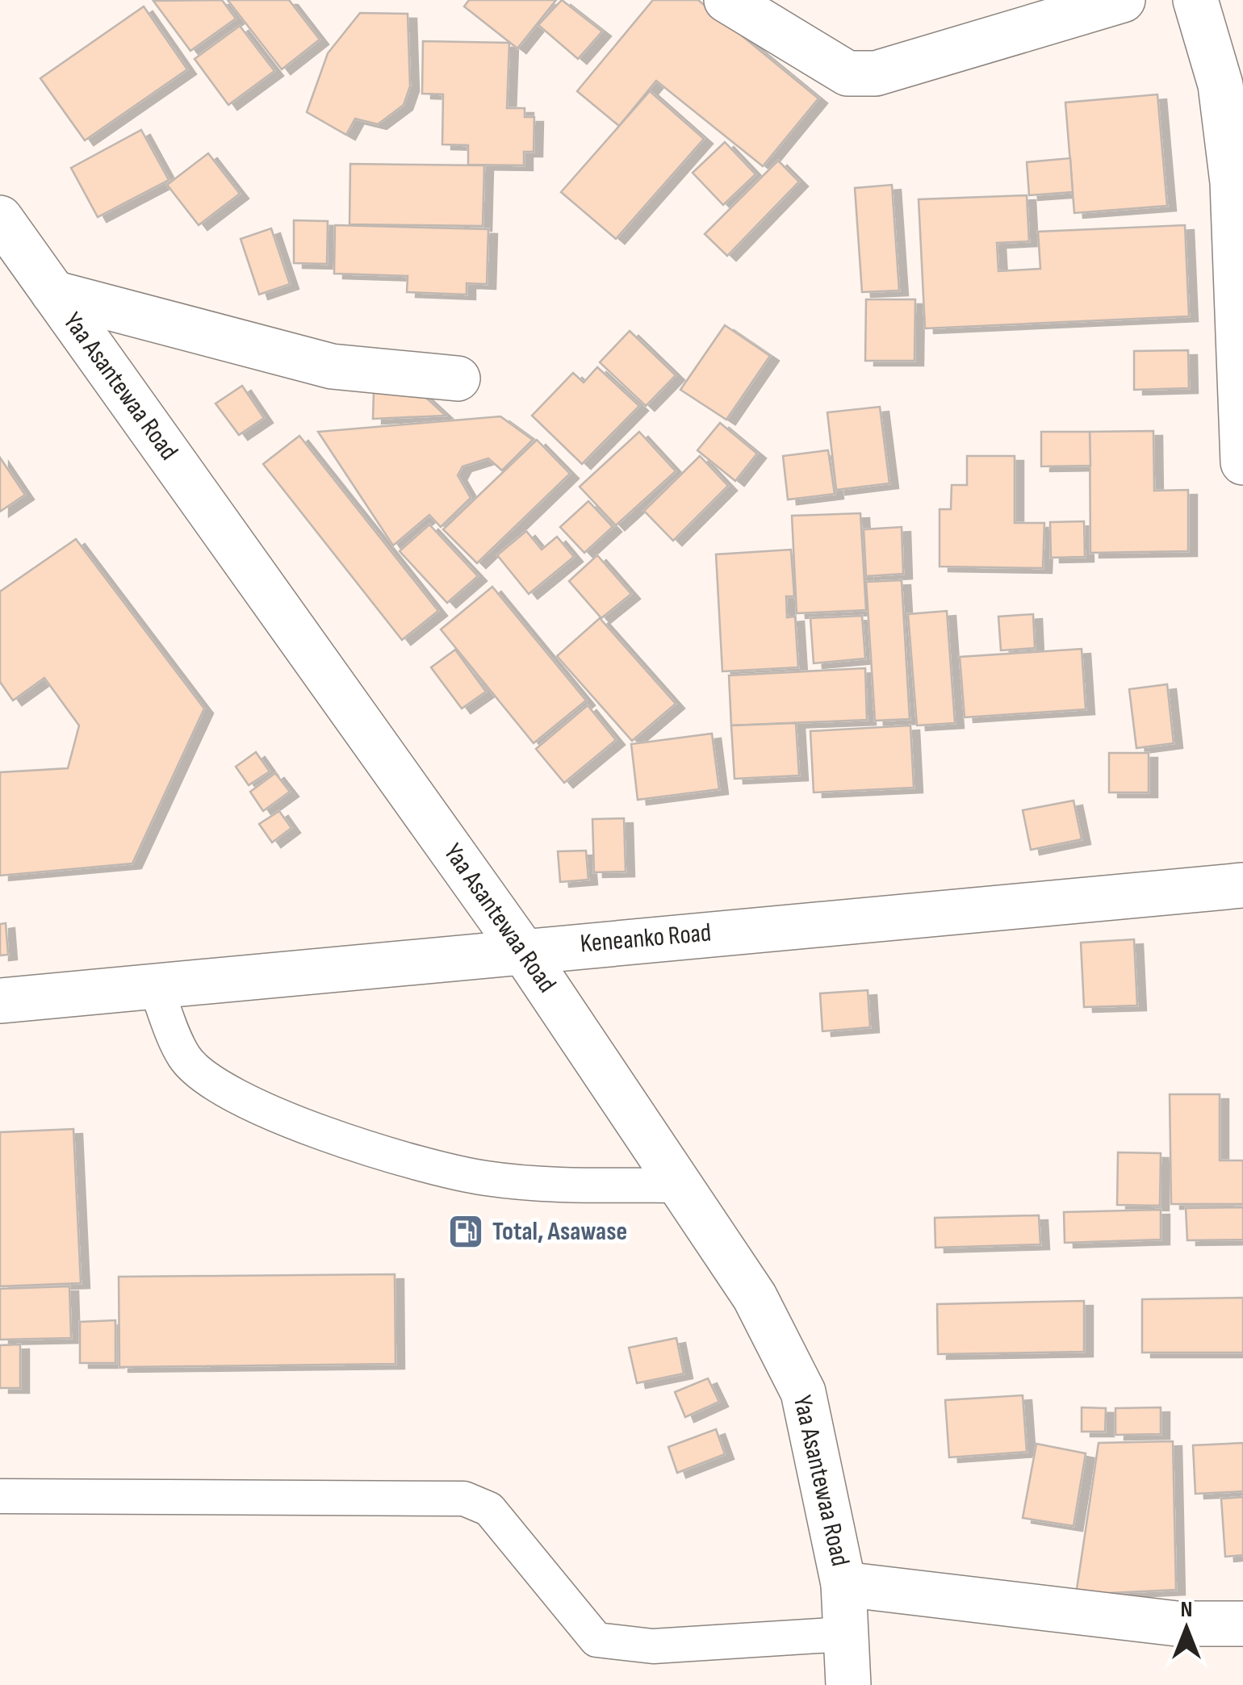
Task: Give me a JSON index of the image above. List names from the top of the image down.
{
  "streets": {
    "street": ["Yaa Asantewaa Road", "Keneanko Road"]
  },
  "crossings": [
    ["Yaa Asantewaa Road", "Keneanko Road"]
  ],
  "places": {
    "fuel station": ["Total, Asawase"]
  },
  "north": "top"
}
